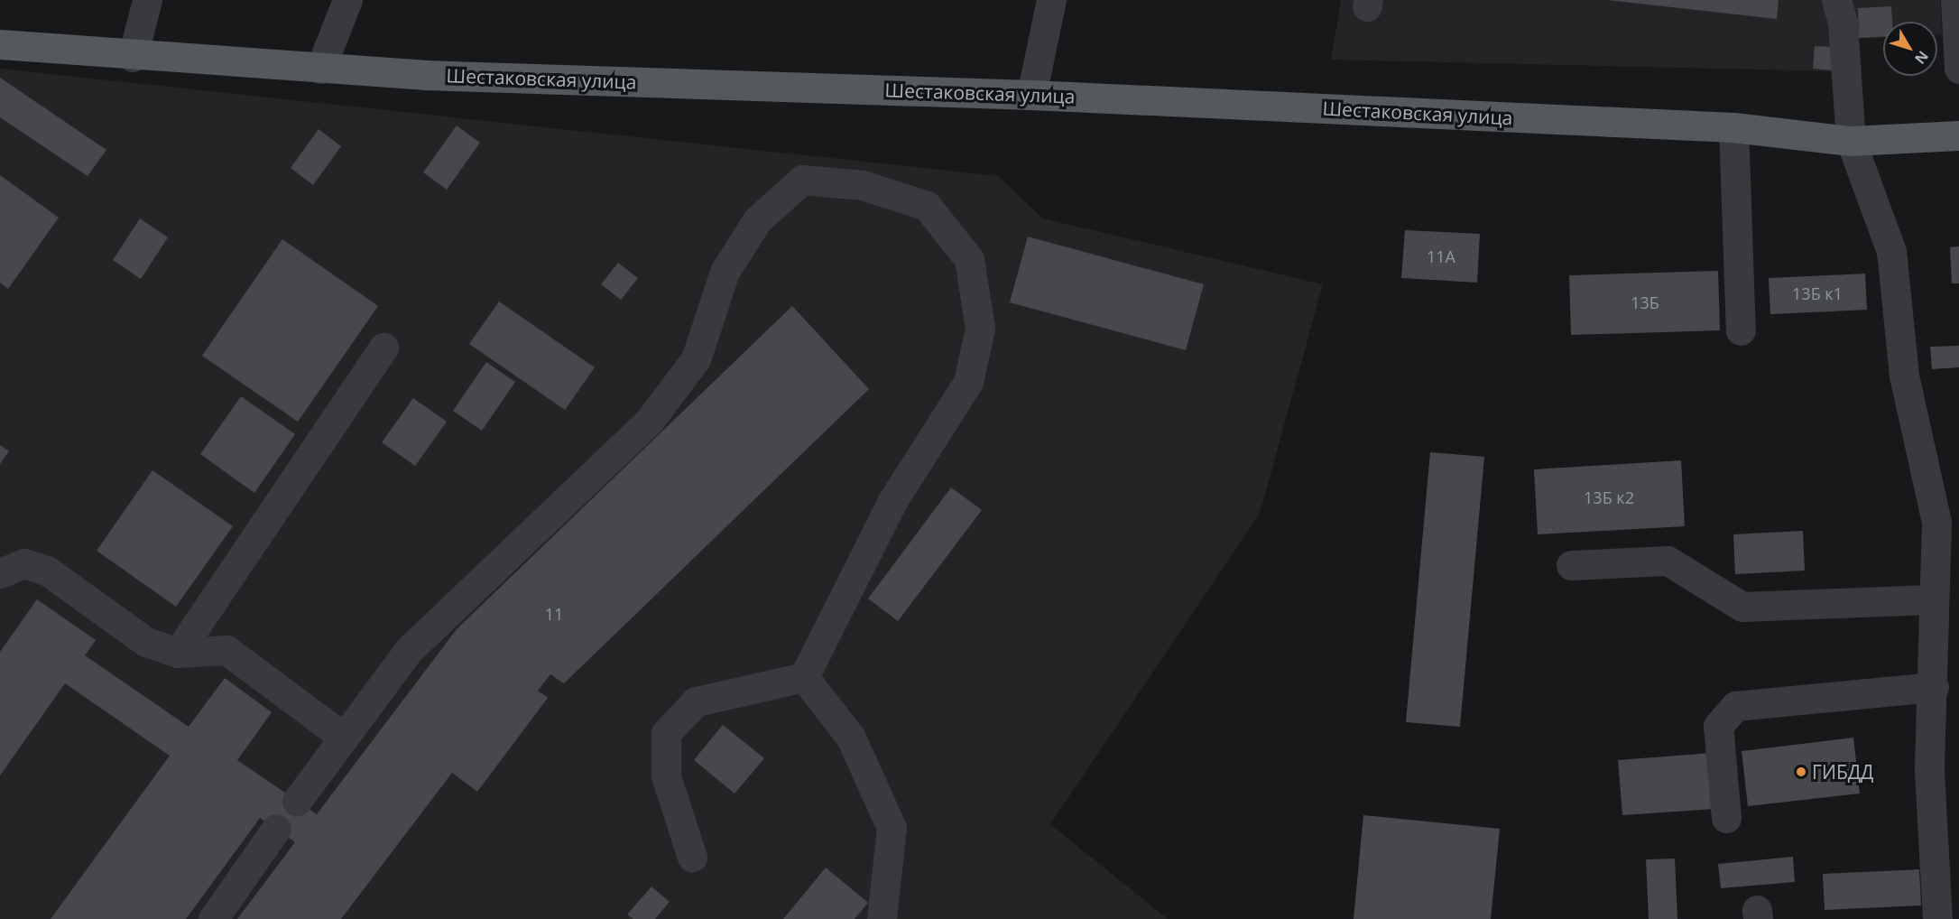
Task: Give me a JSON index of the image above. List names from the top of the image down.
{
  "streets": {
    "main road": ["Шестаковская улица"]
  },
  "places": ["ГИБДД"],
  "house_numbers": [
    "11А",
    "13Б к1",
    "13Б",
    "13Б к2",
    "11"
  ],
  "north": "bottom right"
}
